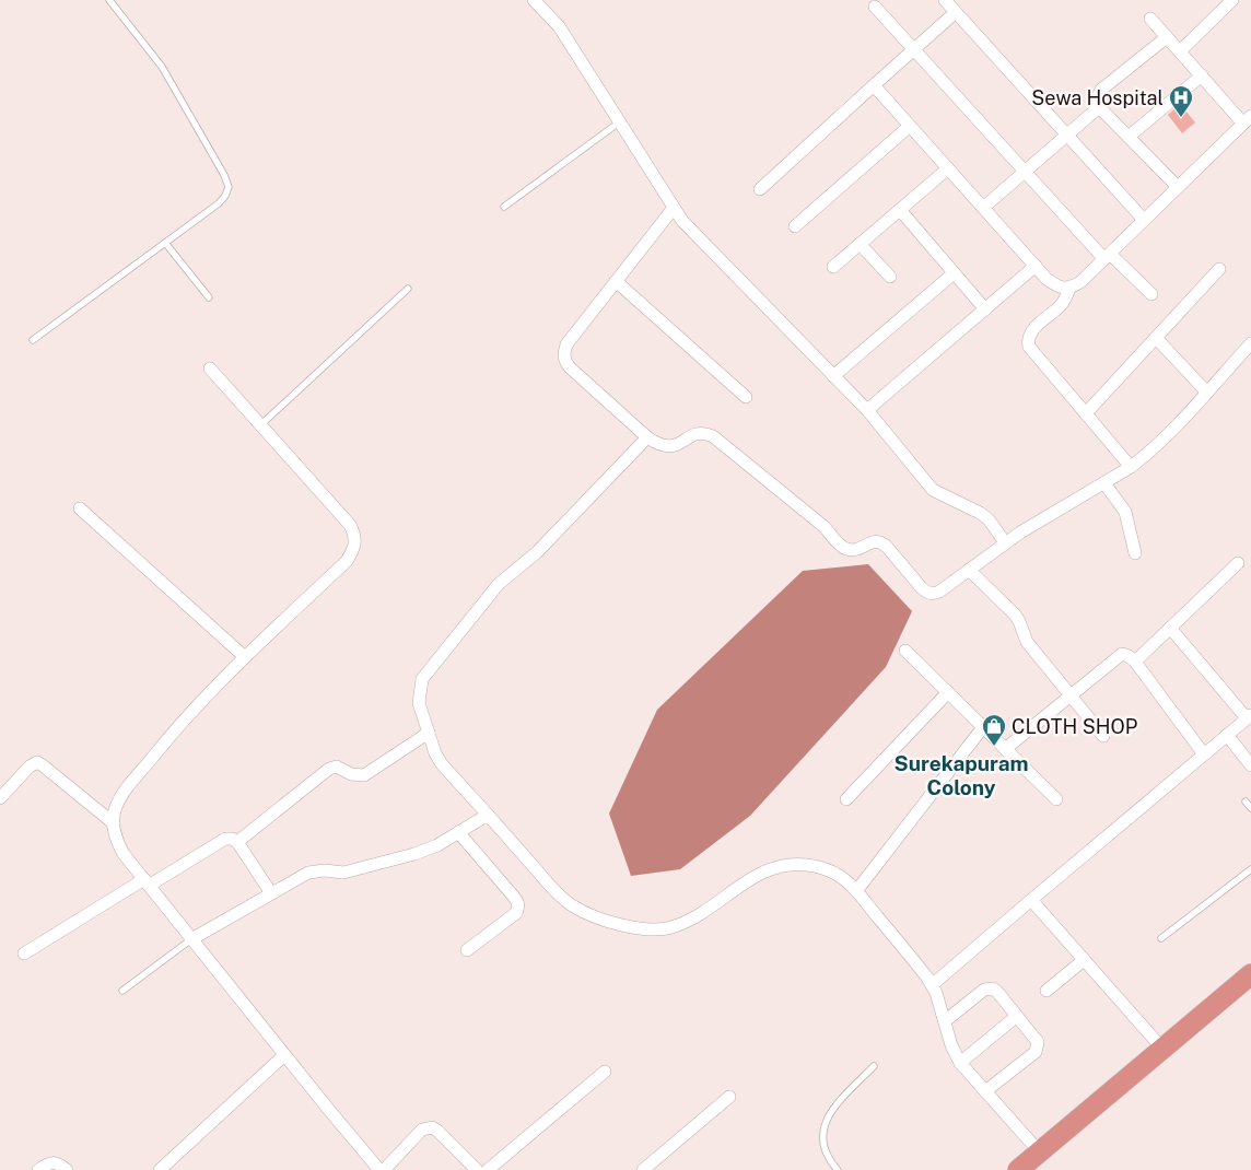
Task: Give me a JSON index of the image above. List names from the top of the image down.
{
  "districts": ["Surekapuram Colony"],
  "places": {
    "hospital": ["Sewa Hospital"],
    "shop": ["CLOTH SHOP"]
  }
}
